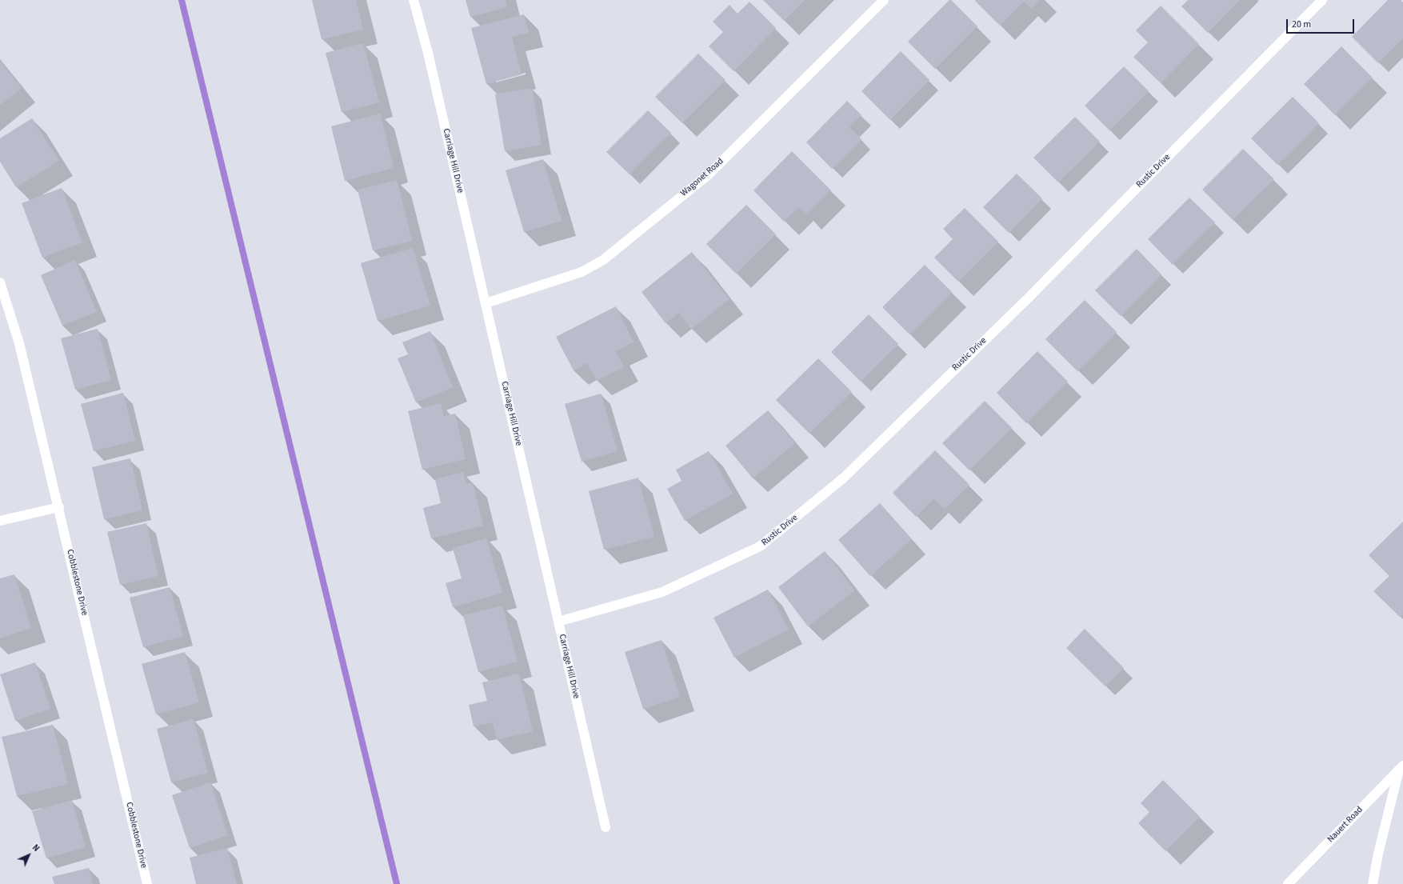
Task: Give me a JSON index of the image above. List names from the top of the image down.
{
  "streets": {
    "street": [
      "Carriage Hill Drive",
      "Rustic Drive",
      "Wagonet Road",
      "Cobblestone Drive",
      "Nauert Road"
    ]
  },
  "crossings": [
    ["Carriage Hill Drive", "Rustic Drive"],
    ["Carriage Hill Drive", "Wagonet Road"]
  ],
  "scale_bar": "20 m",
  "north": "top right"
}
